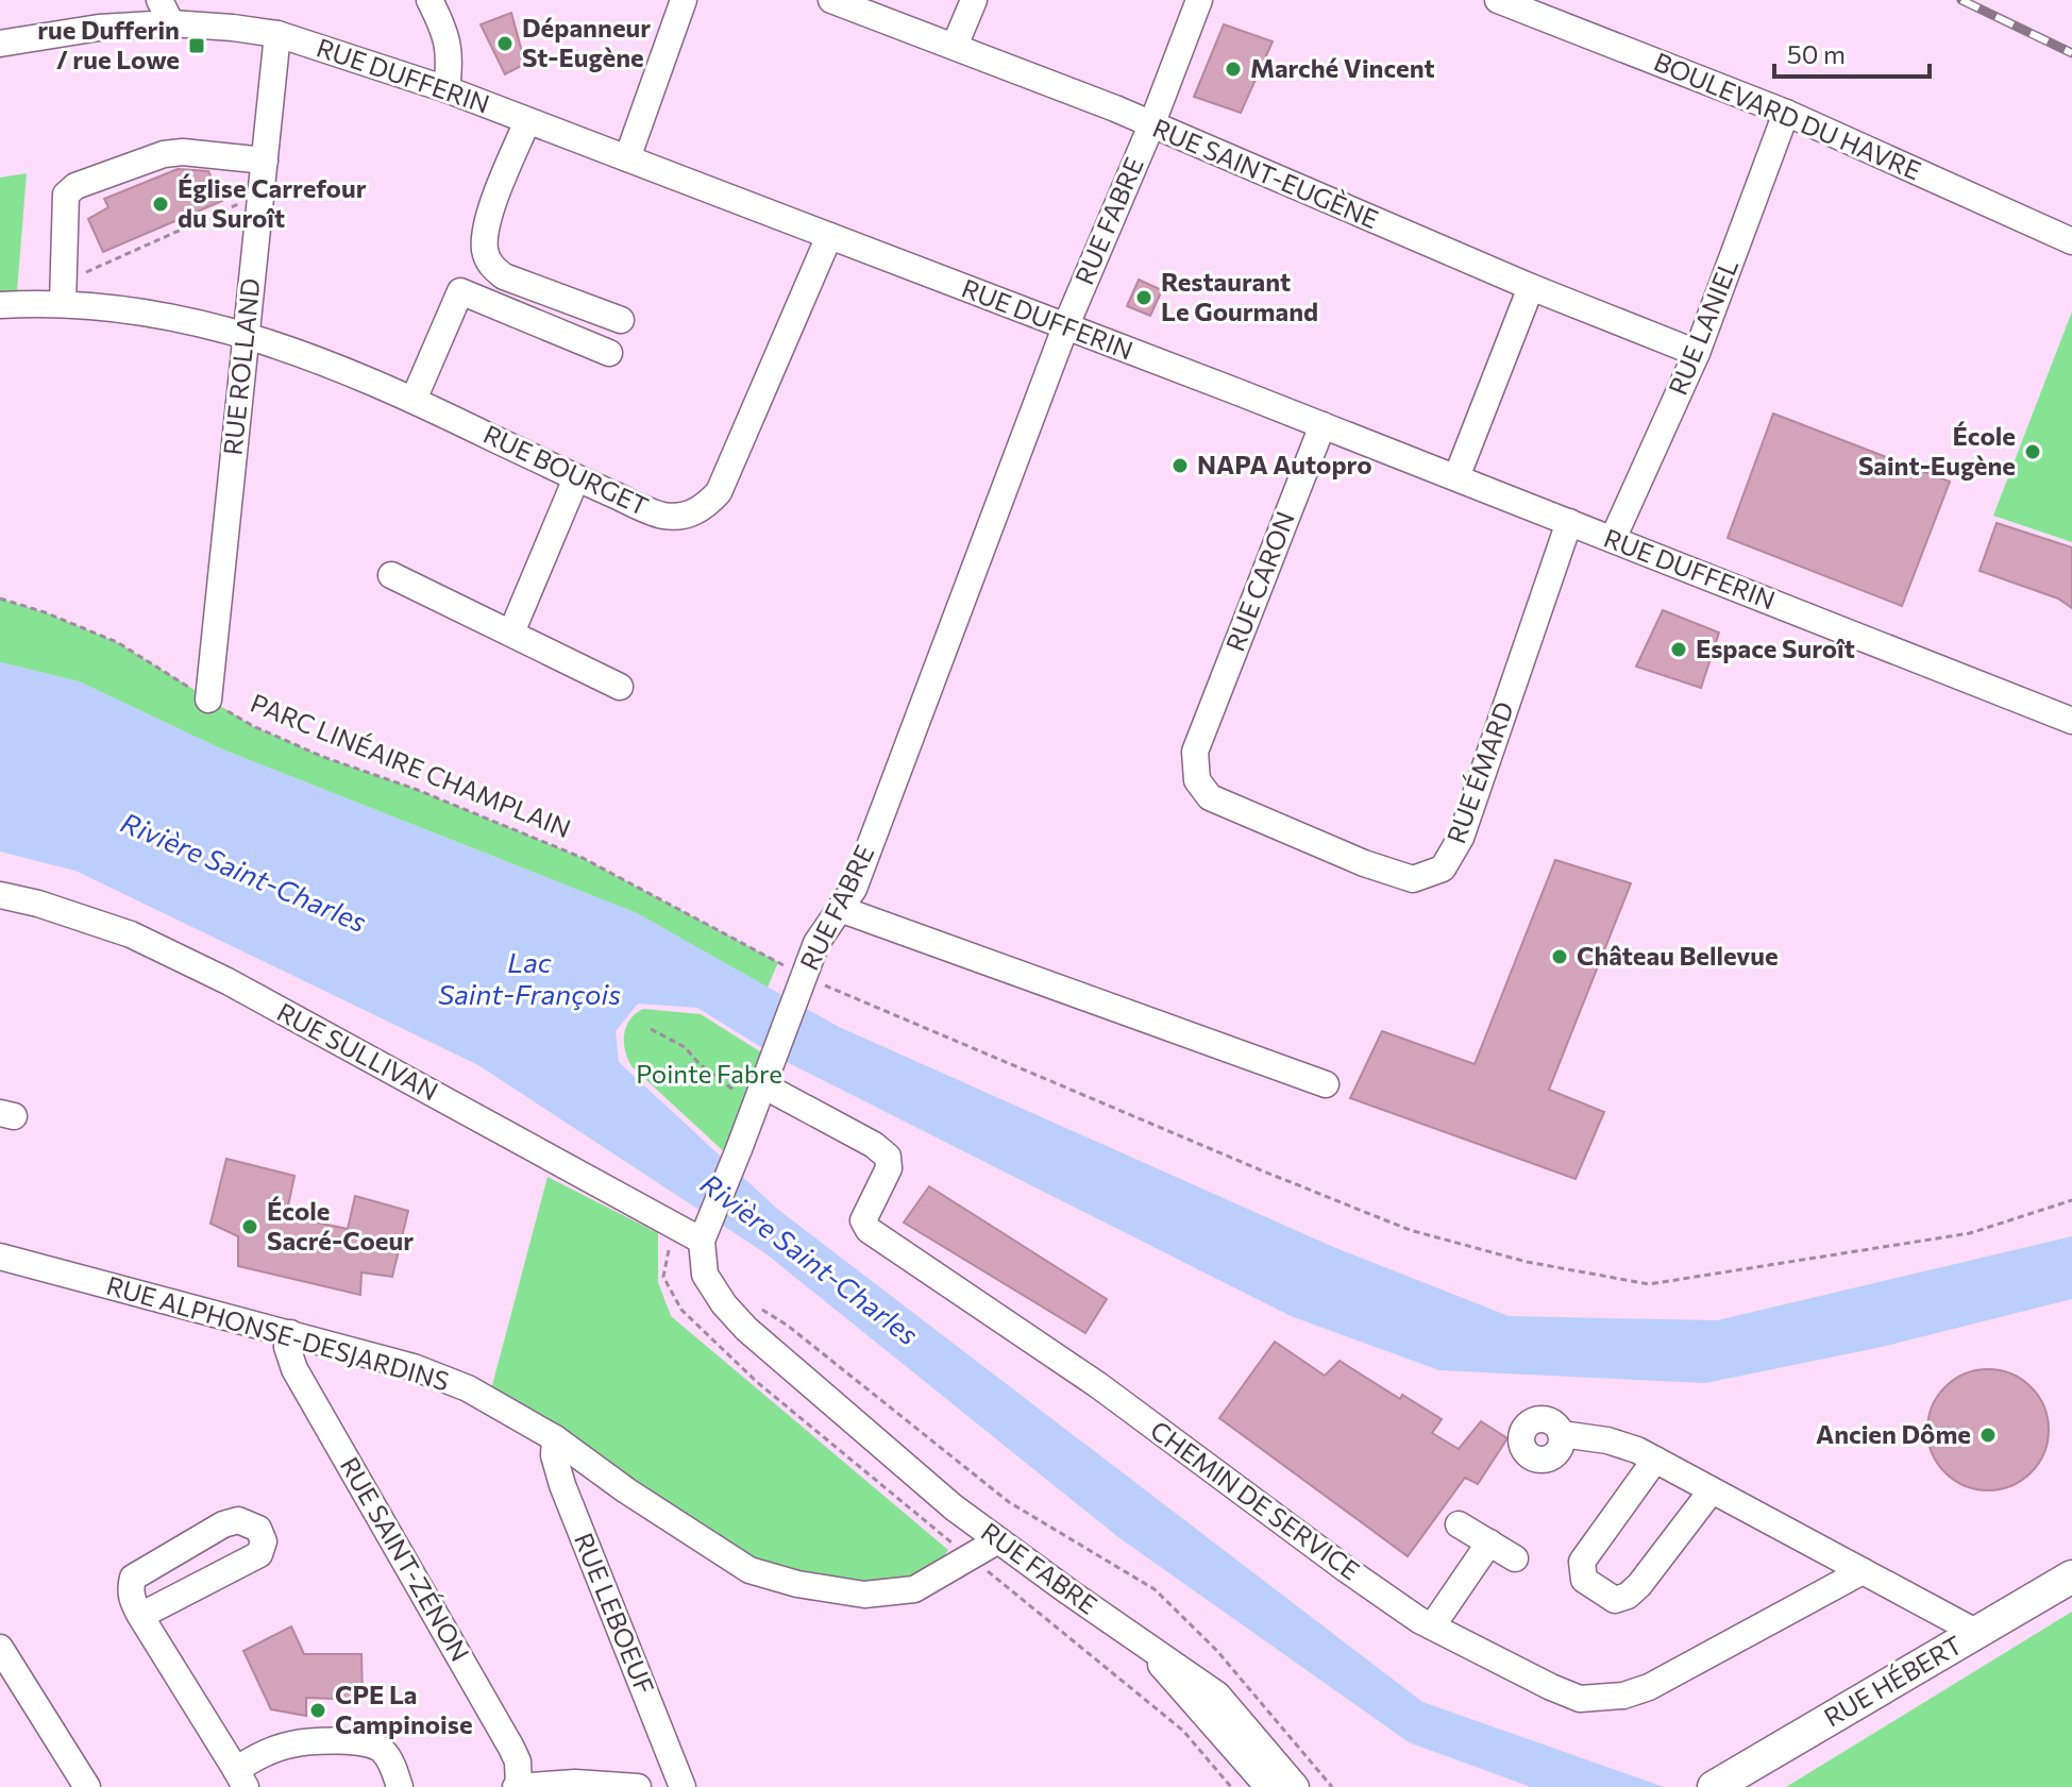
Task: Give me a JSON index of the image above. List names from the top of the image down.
{
  "streets": {
    "main road": ["RUE HÉBERT"],
    "street": [
      "RUE DUFFERIN",
      "BOULEVARD DU HAVRE",
      "RUE SAINT-EUGÈNE",
      "RUE FABRE",
      "RUE LANIEL",
      "RUE ROLLAND",
      "RUE BOURGET",
      "RUE CARON",
      "RUE ÉMARD",
      "RUE SULLIVAN",
      "RUE ALPHONSE-DESJARDINS",
      "CHEMIN DE SERVICE",
      "RUE SAINT-ZÉNON",
      "RUE LEBOEUF"
    ],
    "path": ["PARC LINÉAIRE CHAMPLAIN"]
  },
  "crossings": [
    ["RUE DUFFERIN", "RUE FABRE"],
    ["RUE DUFFERIN", "RUE LANIEL"],
    ["RUE DUFFERIN", "RUE ROLLAND"],
    ["RUE DUFFERIN", "RUE BOURGET"],
    ["RUE DUFFERIN", "RUE CARON"],
    ["RUE DUFFERIN", "RUE ÉMARD"],
    ["BOULEVARD DU HAVRE", "RUE LANIEL"],
    ["RUE SAINT-EUGÈNE", "RUE FABRE"],
    ["RUE SAINT-EUGÈNE", "RUE LANIEL"],
    ["RUE FABRE", "PARC LINÉAIRE CHAMPLAIN"],
    ["RUE FABRE", "RUE SULLIVAN"],
    ["RUE FABRE", "RUE ALPHONSE-DESJARDINS"],
    ["RUE FABRE", "CHEMIN DE SERVICE"],
    ["RUE ROLLAND", "RUE BOURGET"],
    ["RUE ROLLAND", "PARC LINÉAIRE CHAMPLAIN"],
    ["RUE CARON", "RUE ÉMARD"],
    ["RUE ALPHONSE-DESJARDINS", "RUE SAINT-ZÉNON"],
    ["RUE ALPHONSE-DESJARDINS", "RUE LEBOEUF"]
  ],
  "water": ["Rivière Saint-Charles", "Lac Saint-François"],
  "parks": ["Pointe Fabre"],
  "places": {
    "other": [
      "Dépanneur St-Eugène",
      "Marché Vincent",
      "Église Carrefour du Suroît",
      "Restaurant Le Gourmand",
      "École Saint-Eugène",
      "NAPA Autopro",
      "Espace Suroît",
      "Château Bellevue",
      "École Sacré-Coeur",
      "Ancien Dôme",
      "CPE La Campinoise"
    ],
    "transit": ["rue Dufferin / rue Lowe"]
  },
  "scale_bar": "50 m"
}
